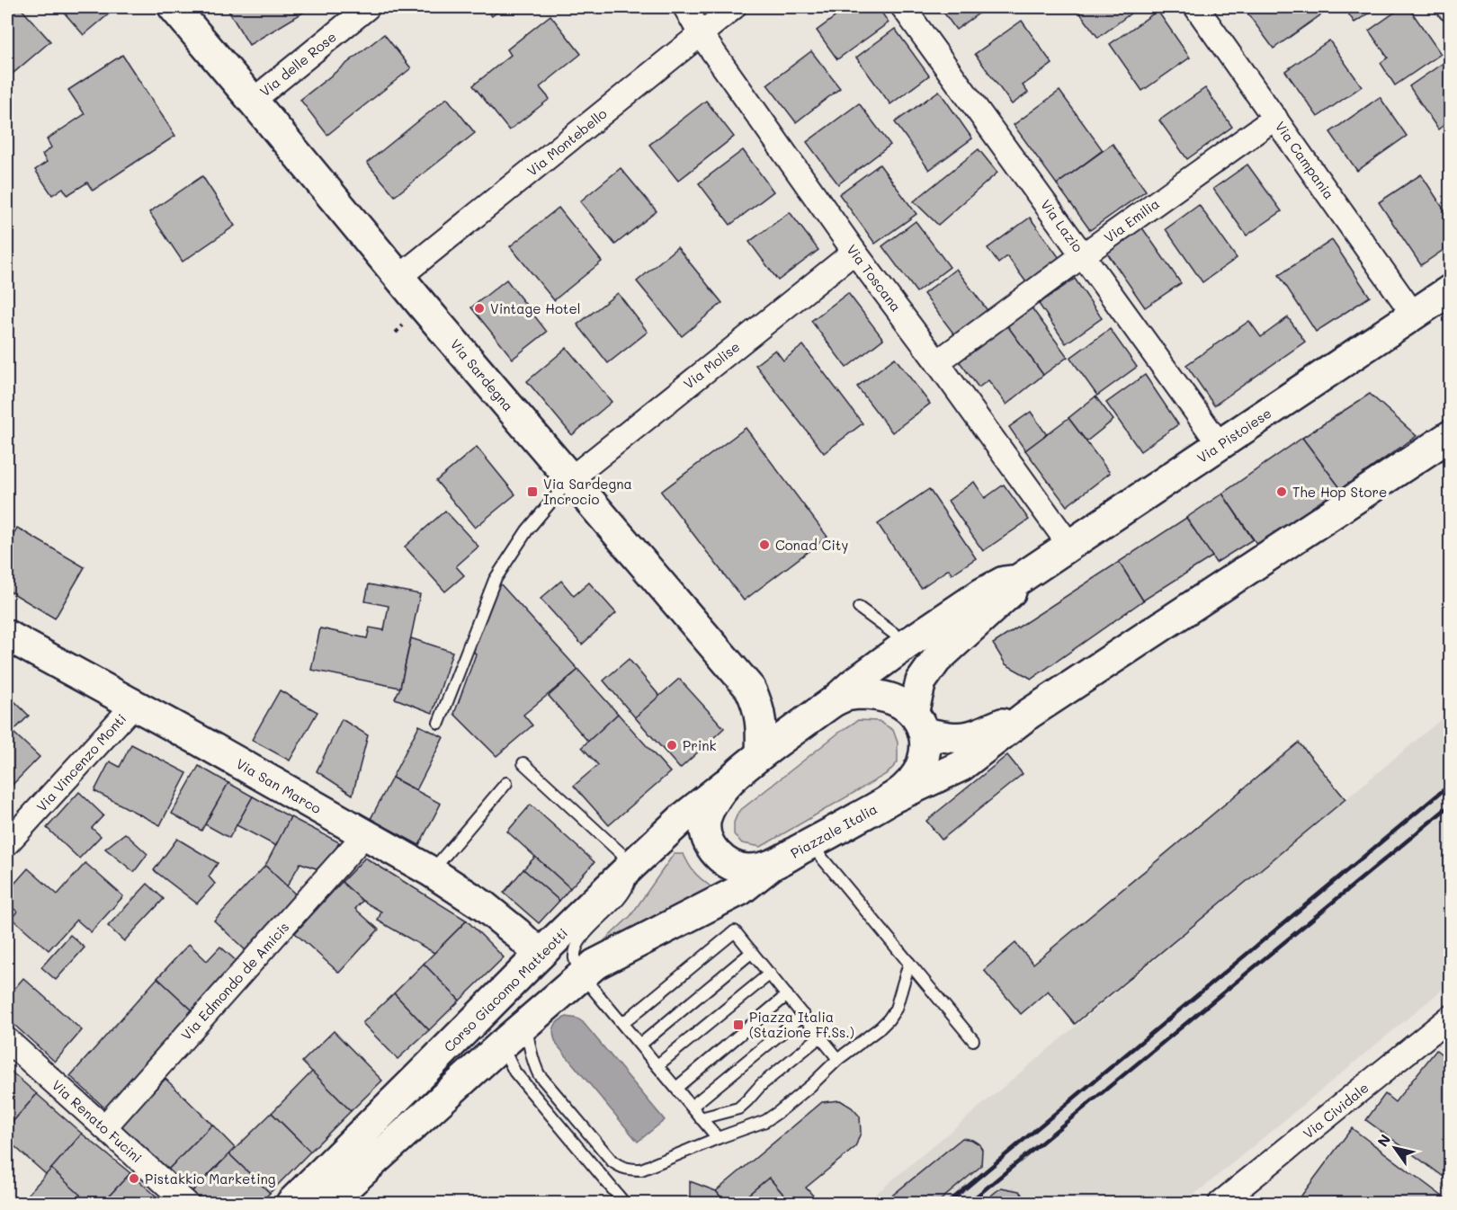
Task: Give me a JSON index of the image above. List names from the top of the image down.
{
  "streets": {
    "main road": [
      "Via Sardegna",
      "Via Pistoiese",
      "Via San Marco",
      "Piazzale Italia",
      "Corso Giacomo Matteotti"
    ],
    "street": [
      "Via delle Rose",
      "Via Montebello",
      "Via Campania",
      "Via Emilia",
      "Via Lazio",
      "Via Toscana",
      "Via Molise",
      "Via Vincenzo Monti",
      "Via Edmondo de Amicis",
      "Via Cividale",
      "Via Renato Fucini"
    ]
  },
  "crossings": [
    ["Via delle Rose", "Via Sardegna"],
    ["Via Montebello", "Via Toscana"],
    ["Via Montebello", "Via Sardegna"],
    ["Via Campania", "Via Emilia"],
    ["Via Campania", "Via Pistoiese"],
    ["Via Emilia", "Via Lazio"],
    ["Via Emilia", "Via Toscana"],
    ["Via Lazio", "Via Pistoiese"],
    ["Via Toscana", "Via Molise"],
    ["Via Toscana", "Via Pistoiese"],
    ["Via Molise", "Via Sardegna"],
    ["Via Sardegna", "Piazzale Italia"],
    ["Via Pistoiese", "Piazzale Italia"],
    ["Via Vincenzo Monti", "Via San Marco"],
    ["Via San Marco", "Via Edmondo de Amicis"],
    ["Via San Marco", "Corso Giacomo Matteotti"],
    ["Piazzale Italia", "Corso Giacomo Matteotti"],
    ["Via Edmondo de Amicis", "Via Renato Fucini"]
  ],
  "places": {
    "other": [
      "Vintage Hotel",
      "The Hop Store",
      "Conad City",
      "Prink",
      "Pistakkio Marketing"
    ],
    "transit": ["Via Sardegna Incrocio", "Piazza Italia (Stazione Ff.Ss.)"]
  },
  "north": "top left"
}
